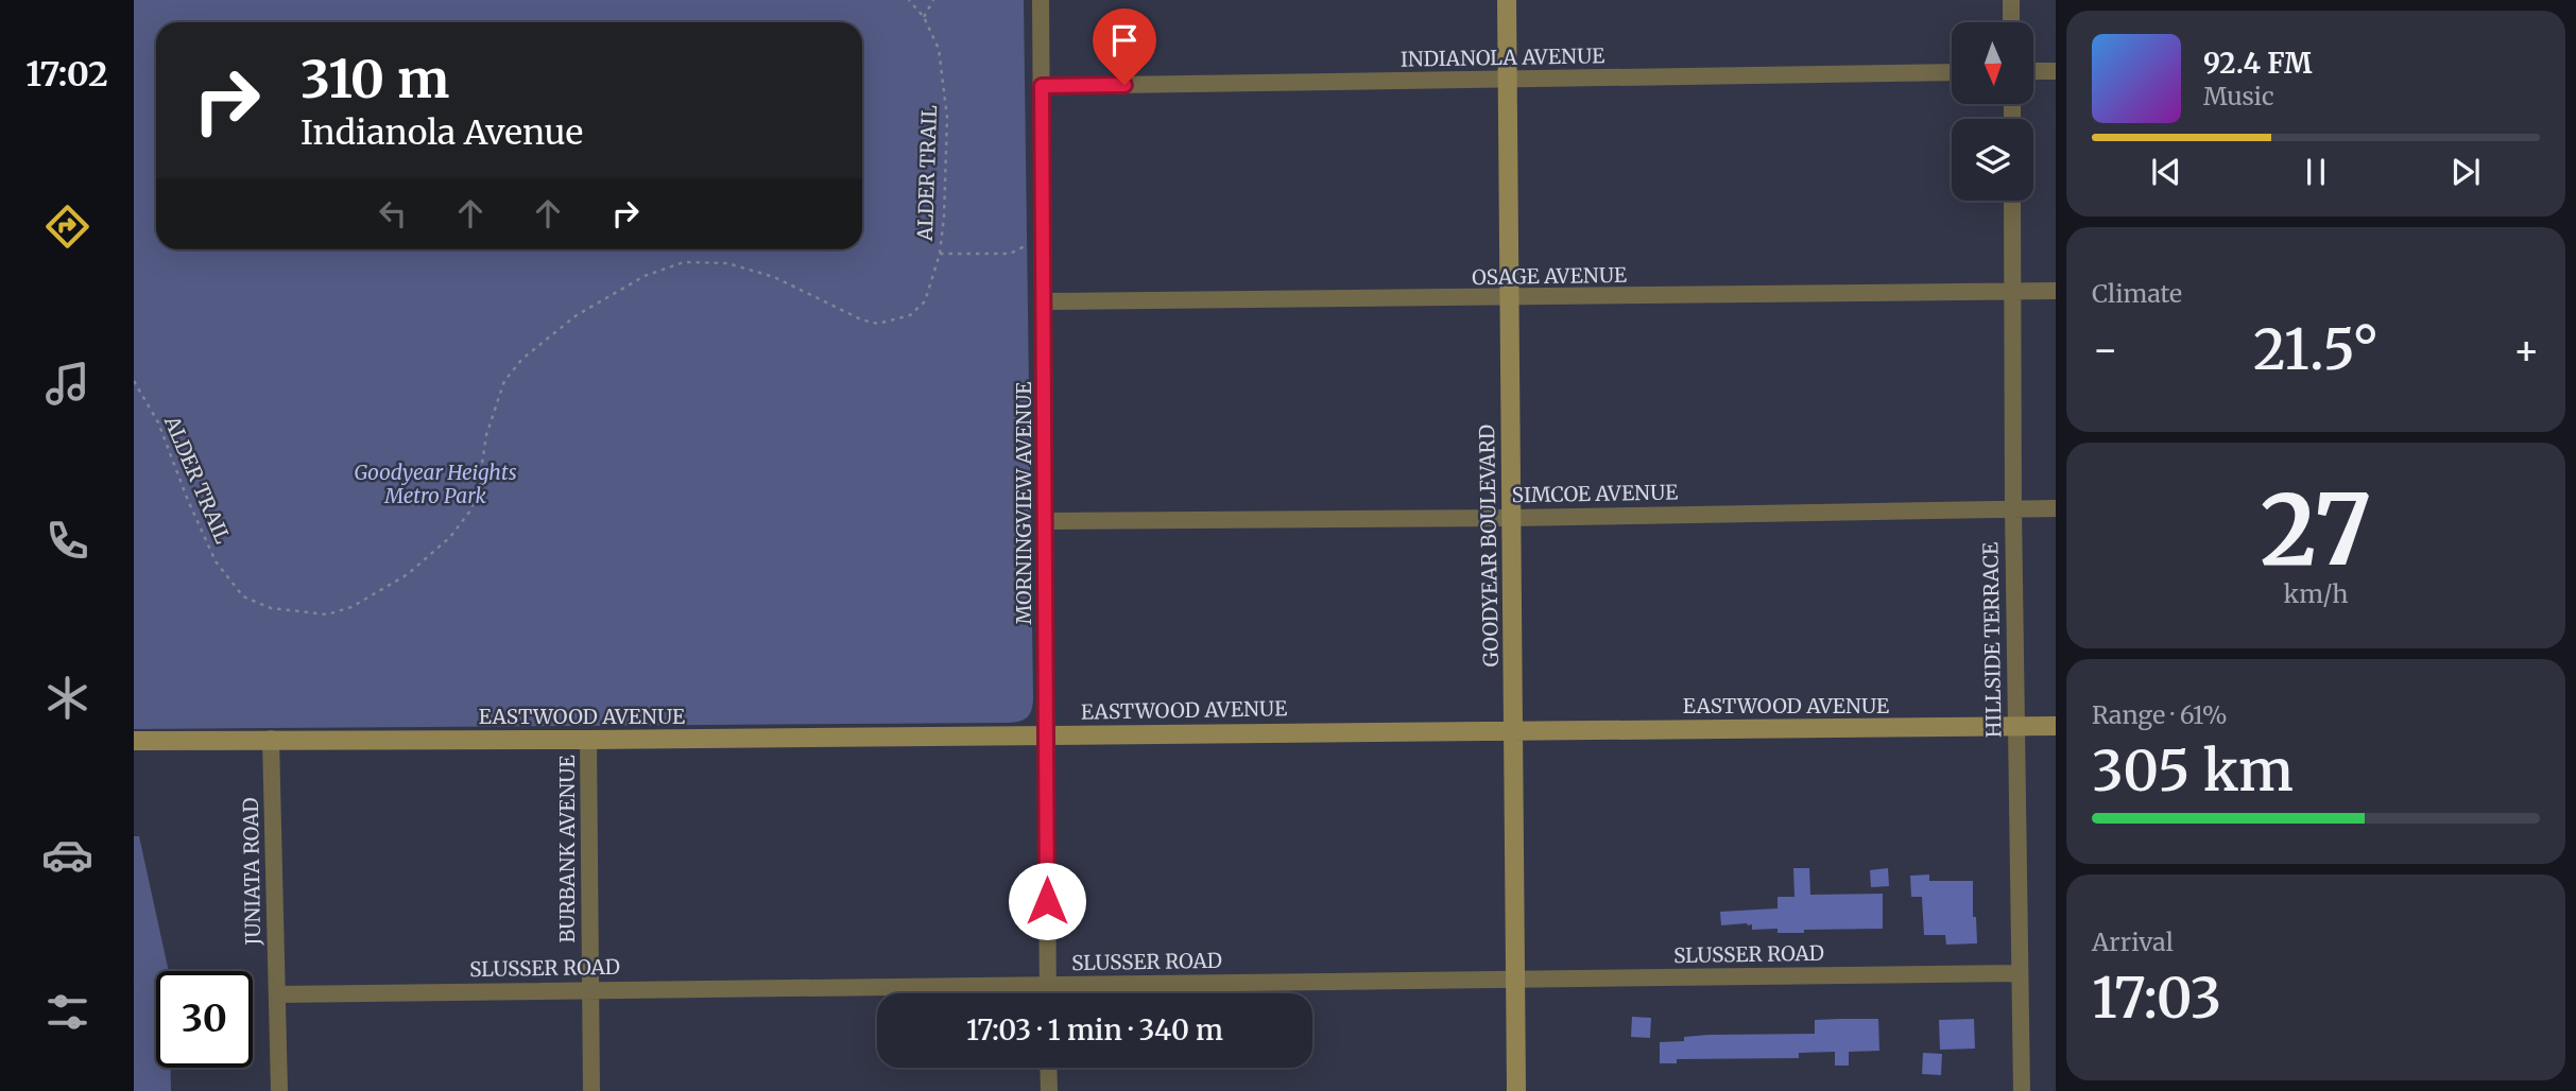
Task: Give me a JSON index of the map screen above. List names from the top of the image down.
{
  "streets": {
    "street": [
      "INDIANOLA AVENUE",
      "OSAGE AVENUE",
      "SIMCOE AVENUE",
      "MORNINGVIEW AVENUE",
      "GOODYEAR BOULEVARD",
      "HILLSIDE TERRACE",
      "EASTWOOD AVENUE",
      "BURBANK AVENUE",
      "JUNIATA ROAD",
      "SLUSSER ROAD"
    ],
    "path": ["ALDER TRAIL"]
  },
  "crossings": [
    ["INDIANOLA AVENUE", "MORNINGVIEW AVENUE"],
    ["INDIANOLA AVENUE", "GOODYEAR BOULEVARD"],
    ["OSAGE AVENUE", "MORNINGVIEW AVENUE"],
    ["OSAGE AVENUE", "GOODYEAR BOULEVARD"],
    ["OSAGE AVENUE", "HILLSIDE TERRACE"],
    ["SIMCOE AVENUE", "MORNINGVIEW AVENUE"],
    ["SIMCOE AVENUE", "GOODYEAR BOULEVARD"],
    ["SIMCOE AVENUE", "HILLSIDE TERRACE"],
    ["MORNINGVIEW AVENUE", "EASTWOOD AVENUE"],
    ["MORNINGVIEW AVENUE", "SLUSSER ROAD"],
    ["GOODYEAR BOULEVARD", "EASTWOOD AVENUE"],
    ["GOODYEAR BOULEVARD", "SLUSSER ROAD"],
    ["HILLSIDE TERRACE", "EASTWOOD AVENUE"],
    ["HILLSIDE TERRACE", "SLUSSER ROAD"],
    ["EASTWOOD AVENUE", "BURBANK AVENUE"],
    ["EASTWOOD AVENUE", "JUNIATA ROAD"],
    ["BURBANK AVENUE", "SLUSSER ROAD"],
    ["JUNIATA ROAD", "SLUSSER ROAD"]
  ],
  "parks": ["Goodyear Heights Metro Park"],
  "north": "bottom",
  "page": {
    "tabs": "17:02",
    "turn": ["310 m", "Indianola Avenue"],
    "song": ["92.4 FM", "Music"],
    "tile": [
      "Climate",
      ["27", "km/h"],
      ["Range · 61%", "305 km"],
      ["Arrival", "17:03"]
    ],
    "heat": ["−", "21.5°", "+"],
    "limit": "30",
    "trip": "17:03 · 1 min · 340 m"
  }
}
